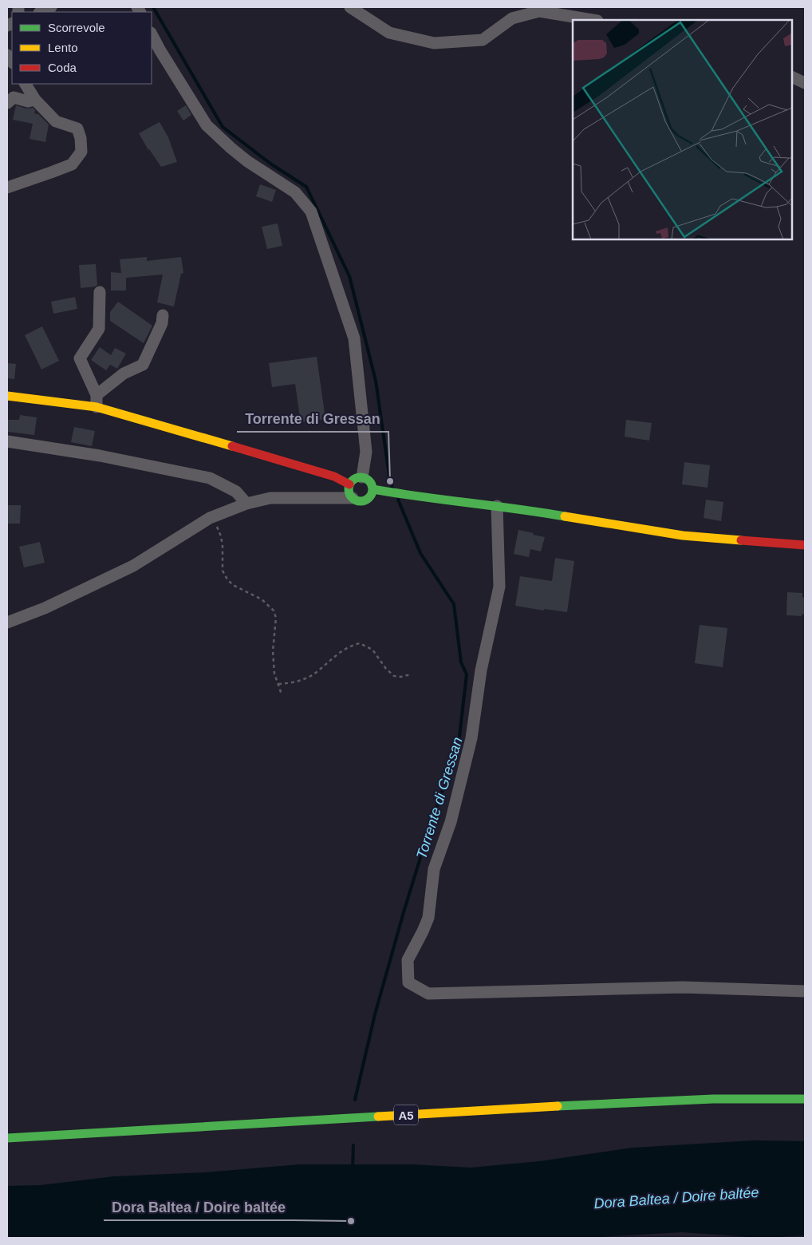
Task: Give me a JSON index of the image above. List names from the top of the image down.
{
  "streets": {
    "main road": ["A5"]
  },
  "water": ["Torrente di Gressan", "Dora Baltea / Doire baltée"],
  "places": ["Torrente di Gressan", "Dora Baltea / Doire baltée"],
  "legend": ["Scorrevole", "Lento", "Coda"]
}
